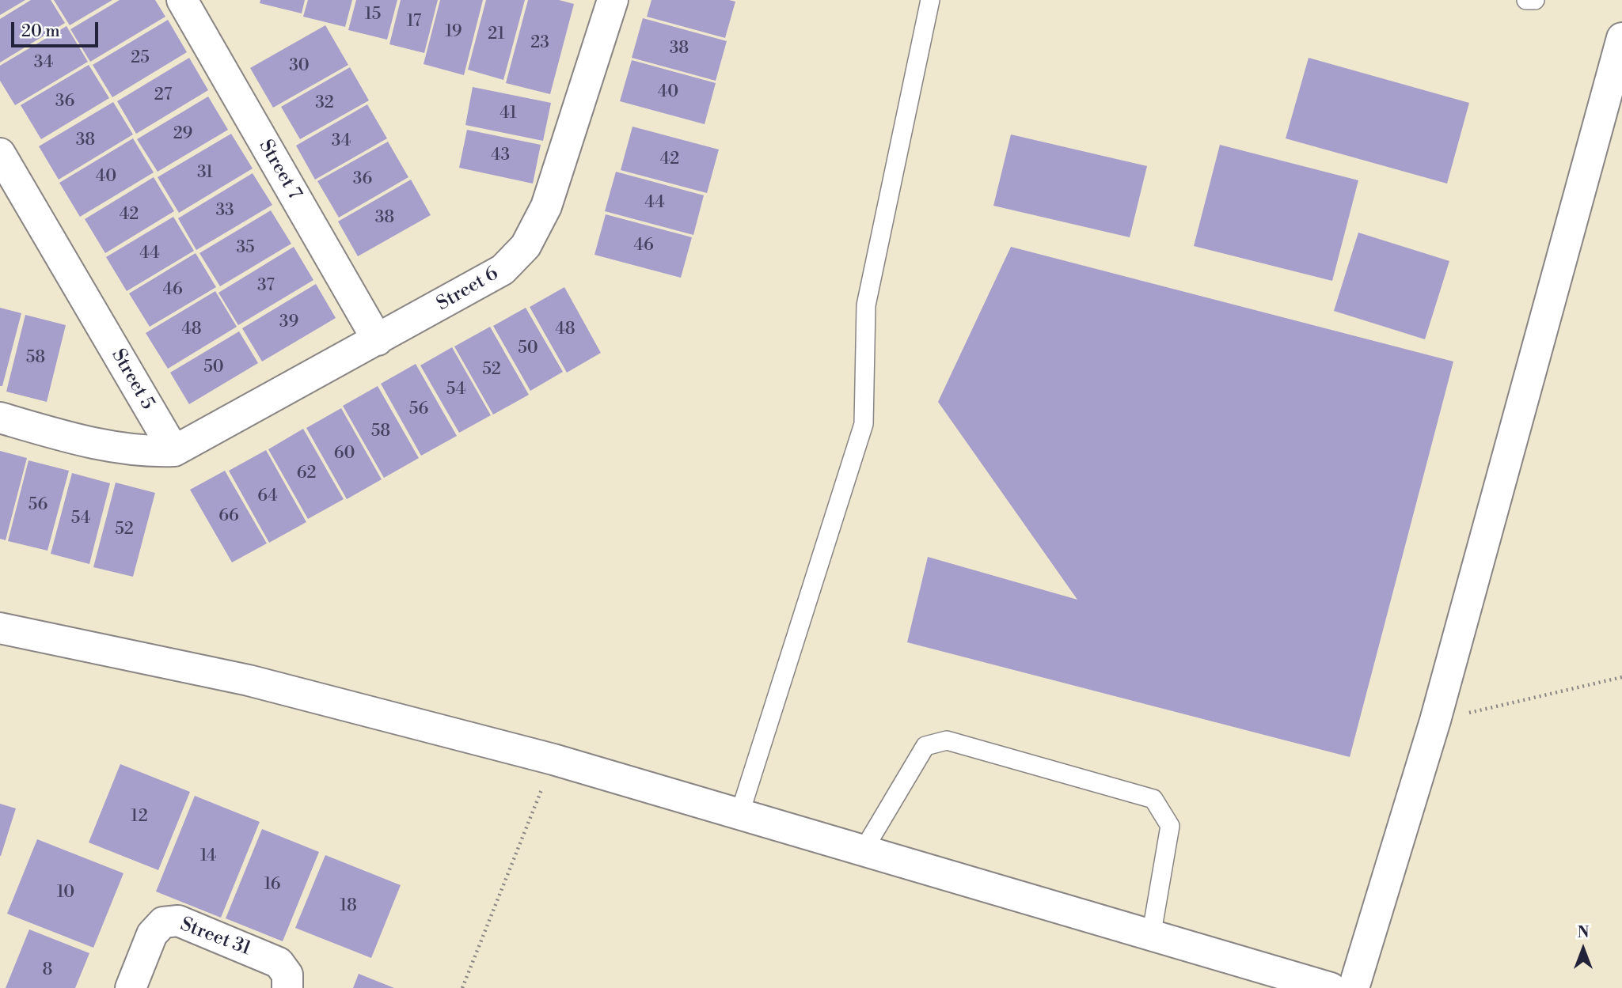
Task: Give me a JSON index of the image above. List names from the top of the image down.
{
  "streets": {
    "street": [
      "Street 7",
      "Street 6",
      "Street 5",
      "Street 31"
    ]
  },
  "crossings": [
    ["Street 7", "Street 6"],
    ["Street 6", "Street 5"]
  ],
  "house_numbers": [
    "15",
    "17",
    "19",
    "21",
    "23",
    "38",
    "25",
    "34",
    "30",
    "40",
    "27",
    "36",
    "32",
    "41",
    "29",
    "38",
    "34",
    "43",
    "42",
    "31",
    "40",
    "36",
    "44",
    "33",
    "42",
    "38",
    "46",
    "35",
    "44",
    "37",
    "46",
    "39",
    "48",
    "48",
    "50",
    "58",
    "50",
    "52",
    "54",
    "56",
    "58",
    "60",
    "62",
    "64",
    "56",
    "66",
    "54",
    "52",
    "12",
    "14",
    "16",
    "10",
    "18",
    "8"
  ],
  "scale_bar": "20 m",
  "north": "top"
}
